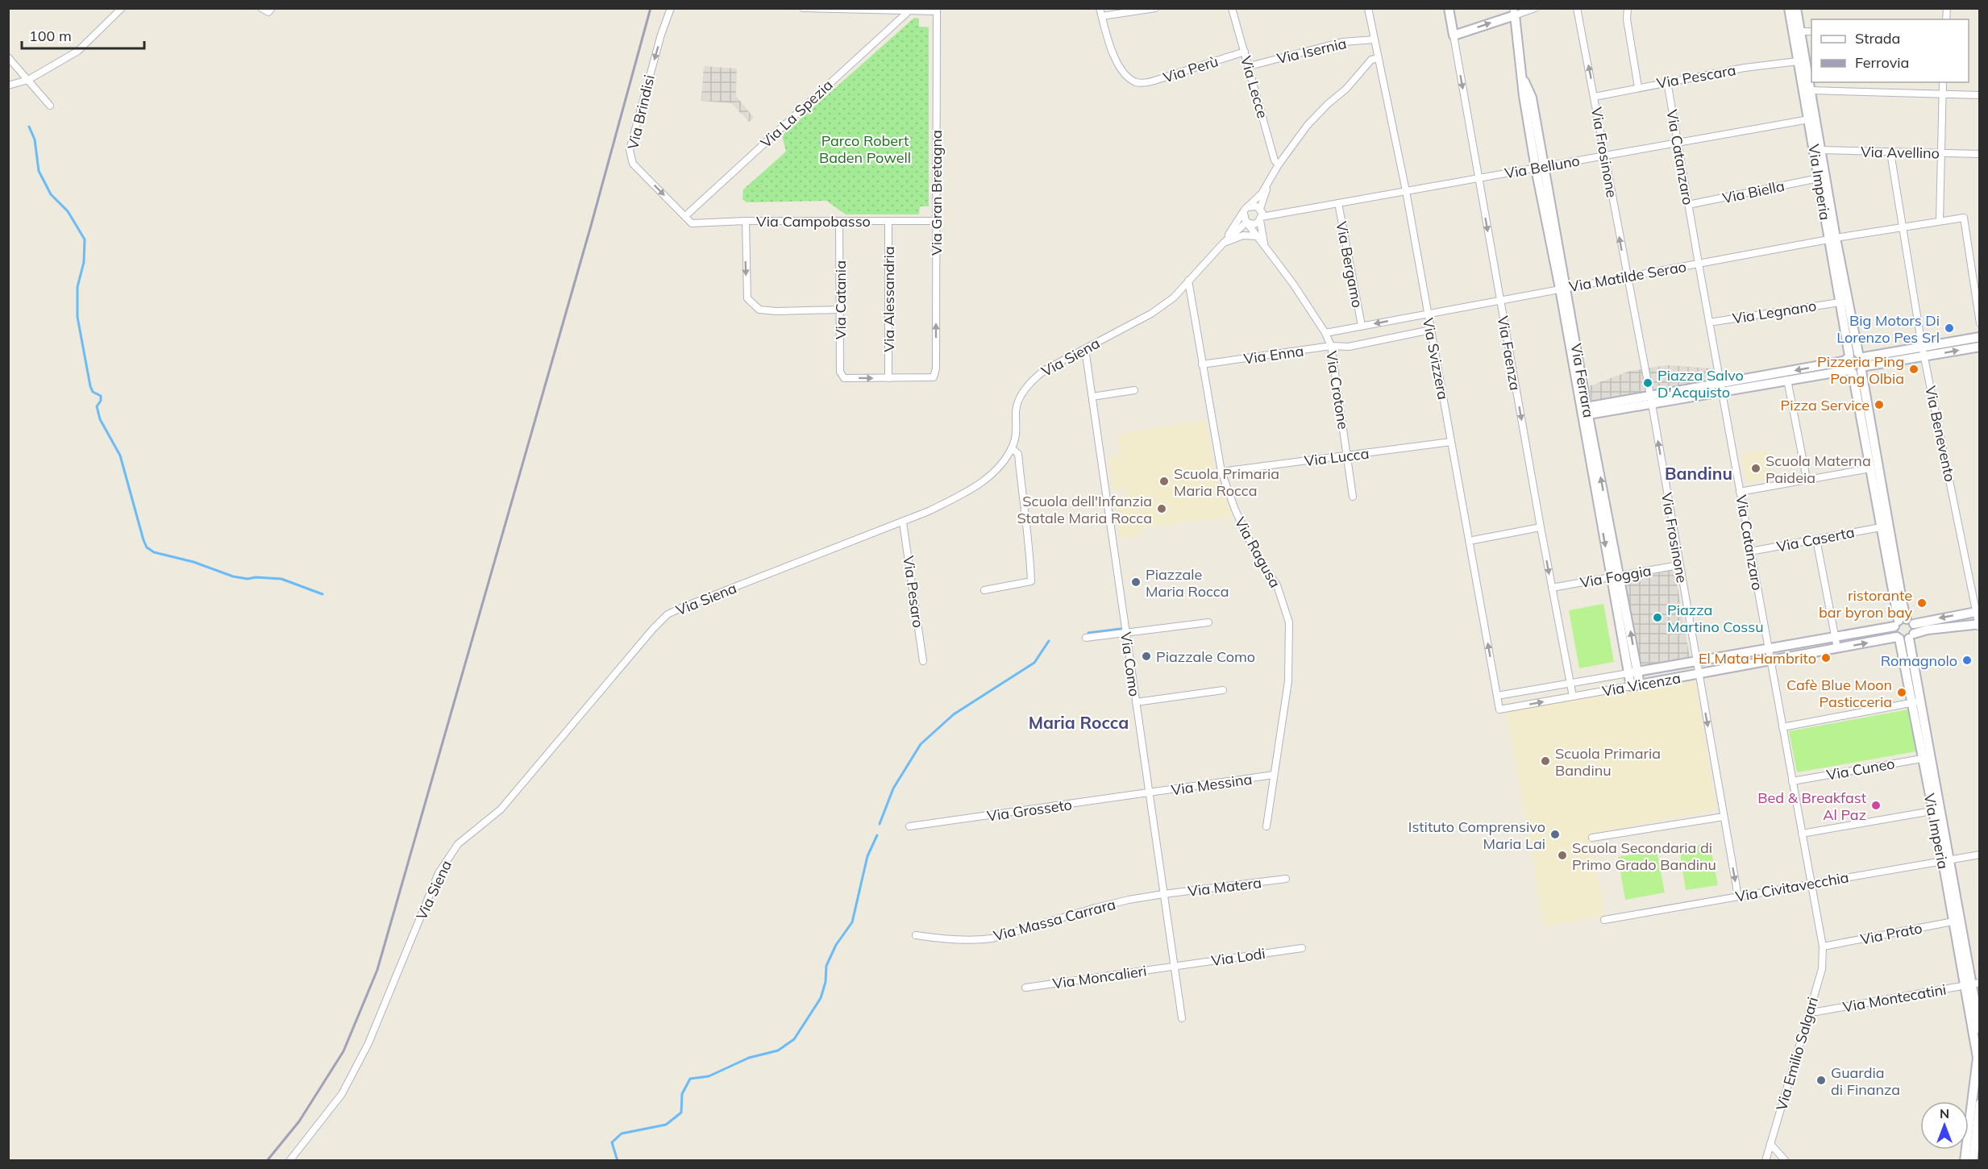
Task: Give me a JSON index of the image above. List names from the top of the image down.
{
  "streets": {
    "street": [
      "Via Isernia",
      "Via Perù",
      "Via Pescara",
      "Via Lecce",
      "Via Brindisi",
      "Via La Spezia",
      "Via Frosinone",
      "Via Avellino",
      "Via Catanzaro",
      "Via Belluno",
      "Via Imperia",
      "Via Biella",
      "Via Gran Bretagna",
      "Via Campobasso",
      "Via Bergamo",
      "Via Matilde Serao",
      "Via Alessandria",
      "Via Catania",
      "Via Legnano",
      "Via Faenza",
      "Via Enna",
      "Via Siena",
      "Via Svizzera",
      "Via Ferrara",
      "Via Crotone",
      "Via Benevento",
      "Via Lucca",
      "Via Caserta",
      "Via Ragusa",
      "Via Foggia",
      "Via Pesaro",
      "Via Como",
      "Via Vicenza",
      "Via Cuneo",
      "Via Messina",
      "Via Grosseto",
      "Via Matera",
      "Via Civitavecchia",
      "Via Massa Carrara",
      "Via Prato",
      "Via Lodi",
      "Via Moncalieri",
      "Via Montecatini",
      "Via Emilio Salgari"
    ]
  },
  "crossings": [
    ["Via Isernia", "Via Lecce"],
    ["Via Isernia", "Via Svizzera"],
    ["Via Perù", "Via Lecce"],
    ["Via Pescara", "Via Frosinone"],
    ["Via Pescara", "Via Catanzaro"],
    ["Via Pescara", "Via Imperia"],
    ["Via Lecce", "Via Siena"],
    ["Via Brindisi", "Via La Spezia"],
    ["Via Brindisi", "Via Campobasso"],
    ["Via Frosinone", "Via Belluno"],
    ["Via Frosinone", "Via Matilde Serao"],
    ["Via Frosinone", "Via Foggia"],
    ["Via Frosinone", "Via Vicenza"],
    ["Via Frosinone", "Via Civitavecchia"],
    ["Via Avellino", "Via Imperia"],
    ["Via Avellino", "Via Benevento"],
    ["Via Catanzaro", "Via Belluno"],
    ["Via Catanzaro", "Via Biella"],
    ["Via Catanzaro", "Via Matilde Serao"],
    ["Via Catanzaro", "Via Legnano"],
    ["Via Catanzaro", "Via Caserta"],
    ["Via Catanzaro", "Via Vicenza"],
    ["Via Catanzaro", "Via Cuneo"],
    ["Via Catanzaro", "Via Civitavecchia"],
    ["Via Catanzaro", "Via Prato"],
    ["Via Catanzaro", "Via Emilio Salgari"],
    ["Via Belluno", "Via Imperia"],
    ["Via Belluno", "Via Bergamo"],
    ["Via Belluno", "Via Faenza"],
    ["Via Belluno", "Via Siena"],
    ["Via Belluno", "Via Svizzera"],
    ["Via Belluno", "Via Ferrara"],
    ["Via Belluno", "Via Crotone"],
    ["Via Imperia", "Via Biella"],
    ["Via Imperia", "Via Matilde Serao"],
    ["Via Imperia", "Via Legnano"],
    ["Via Imperia", "Via Vicenza"],
    ["Via Imperia", "Via Cuneo"],
    ["Via Imperia", "Via Civitavecchia"],
    ["Via Imperia", "Via Prato"],
    ["Via Imperia", "Via Montecatini"],
    ["Via Gran Bretagna", "Via Campobasso"],
    ["Via Gran Bretagna", "Via Alessandria"],
    ["Via Gran Bretagna", "Via Catania"],
    ["Via Campobasso", "Via Alessandria"],
    ["Via Campobasso", "Via Catania"],
    ["Via Matilde Serao", "Via Faenza"],
    ["Via Matilde Serao", "Via Svizzera"],
    ["Via Matilde Serao", "Via Ferrara"],
    ["Via Matilde Serao", "Via Benevento"],
    ["Via Alessandria", "Via Catania"],
    ["Via Faenza", "Via Foggia"],
    ["Via Faenza", "Via Vicenza"],
    ["Via Enna", "Via Svizzera"],
    ["Via Enna", "Via Crotone"],
    ["Via Enna", "Via Ragusa"],
    ["Via Siena", "Via Svizzera"],
    ["Via Siena", "Via Crotone"],
    ["Via Siena", "Via Ragusa"],
    ["Via Siena", "Via Pesaro"],
    ["Via Siena", "Via Como"],
    ["Via Svizzera", "Via Lucca"],
    ["Via Svizzera", "Via Vicenza"],
    ["Via Ferrara", "Via Foggia"],
    ["Via Ferrara", "Via Vicenza"],
    ["Via Crotone", "Via Lucca"],
    ["Via Benevento", "Via Vicenza"],
    ["Via Lucca", "Via Ragusa"],
    ["Via Ragusa", "Via Messina"],
    ["Via Como", "Via Messina"],
    ["Via Como", "Via Grosseto"],
    ["Via Como", "Via Matera"],
    ["Via Como", "Via Massa Carrara"],
    ["Via Como", "Via Lodi"],
    ["Via Como", "Via Moncalieri"],
    ["Via Messina", "Via Grosseto"],
    ["Via Matera", "Via Massa Carrara"],
    ["Via Prato", "Via Emilio Salgari"],
    ["Via Lodi", "Via Moncalieri"],
    ["Via Montecatini", "Via Emilio Salgari"]
  ],
  "one_way": ["Via Brindisi", "Via Gran Bretagna", "Via Faenza"],
  "districts": ["Bandinu", "Maria Rocca"],
  "parks": ["Parco Robert Baden Powell"],
  "places": [
    "Big Motors Di Lorenzo Pes Srl",
    "Pizzeria Ping Pong Olbia",
    "Piazza Salvo D'Acquisto",
    "Pizza Service",
    "Scuola Materna Paideia",
    "Scuola Primaria Maria Rocca",
    "Scuola dell'Infanzia Statale Maria Rocca",
    "Piazzale Maria Rocca",
    "ristorante bar byron bay",
    "Piazza Martino Cossu",
    "Piazzale Como",
    "El Mata Hambrito",
    "Romagnolo",
    "Cafè Blue Moon Pasticceria",
    "Scuola Primaria Bandinu",
    "Bed & Breakfast Al Paz",
    "Istituto Comprensivo Maria Lai",
    "Scuola Secondaria di Primo Grado Bandinu",
    "Guardia di Finanza"
  ],
  "legend": ["Strada", "Ferrovia"],
  "scale_bar": "100 m",
  "north": "top"
}
